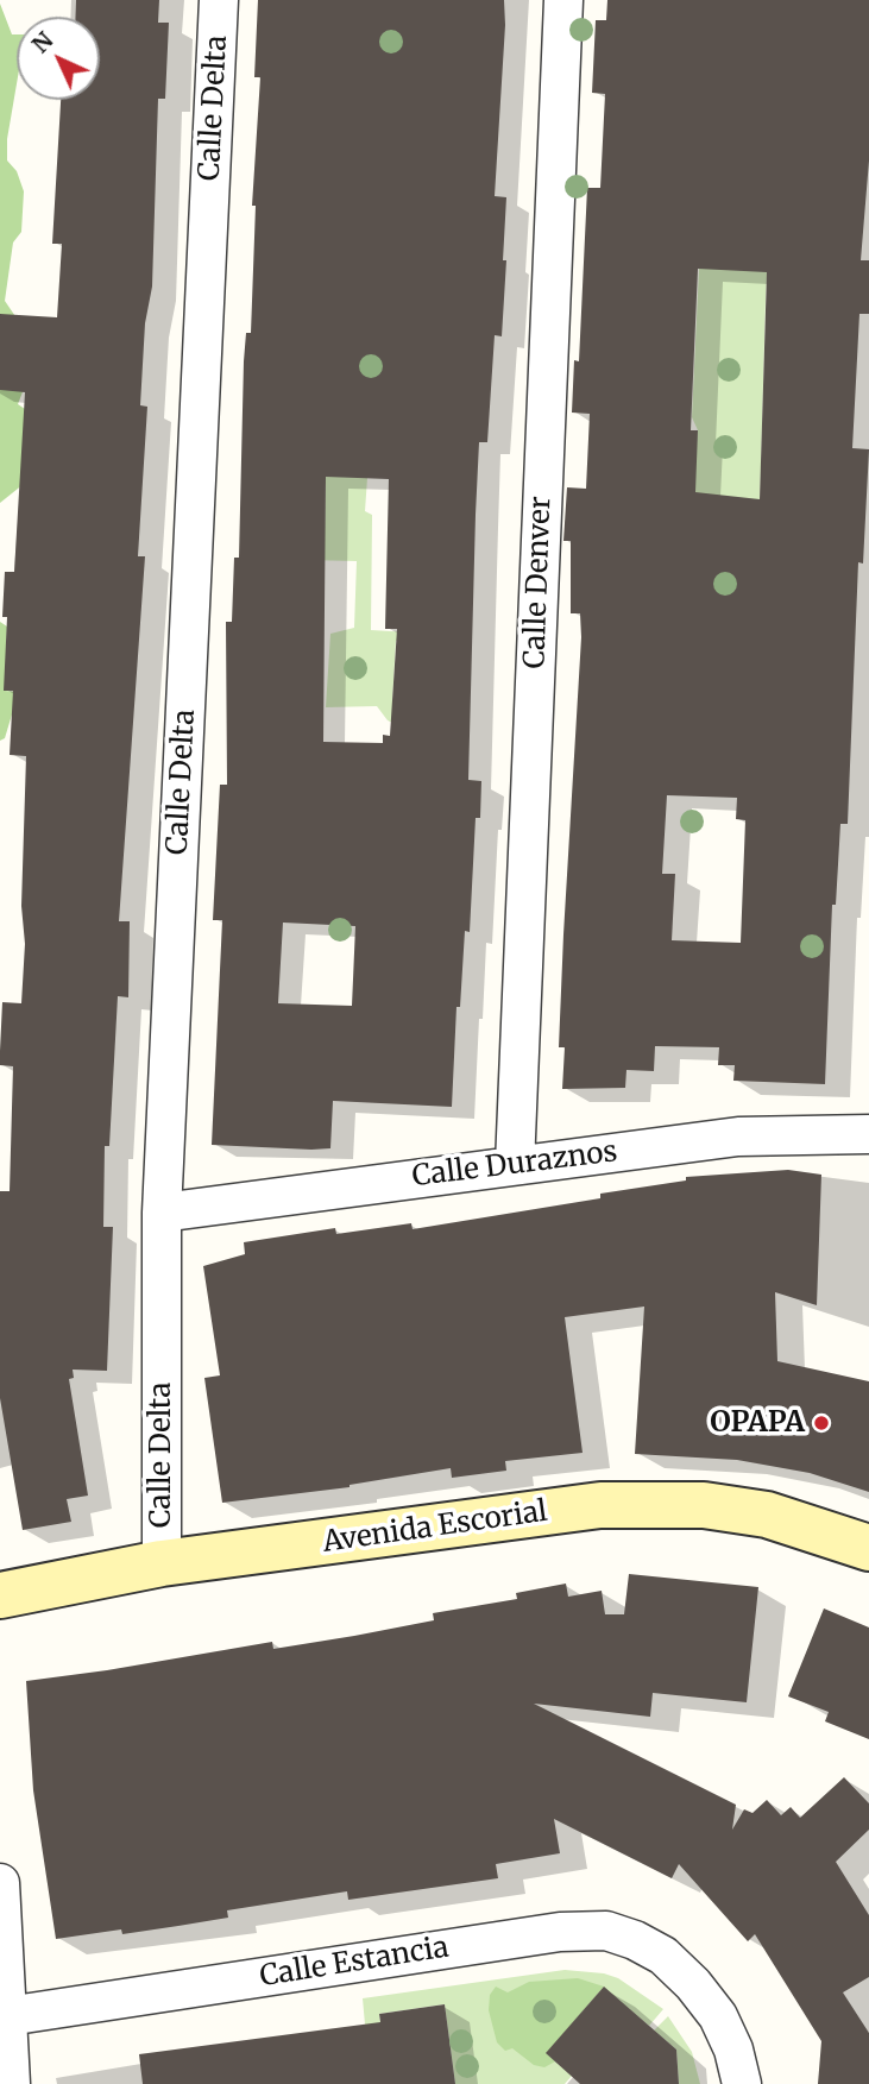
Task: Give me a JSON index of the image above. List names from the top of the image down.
{
  "streets": {
    "street": [
      "Calle Delta",
      "Calle Denver",
      "Calle Duraznos",
      "Avenida Escorial",
      "Calle Estancia"
    ]
  },
  "crossings": [
    ["Calle Delta", "Calle Duraznos"],
    ["Calle Delta", "Avenida Escorial"],
    ["Calle Denver", "Calle Duraznos"]
  ],
  "places": ["OPAPA"],
  "north": "top left"
}
